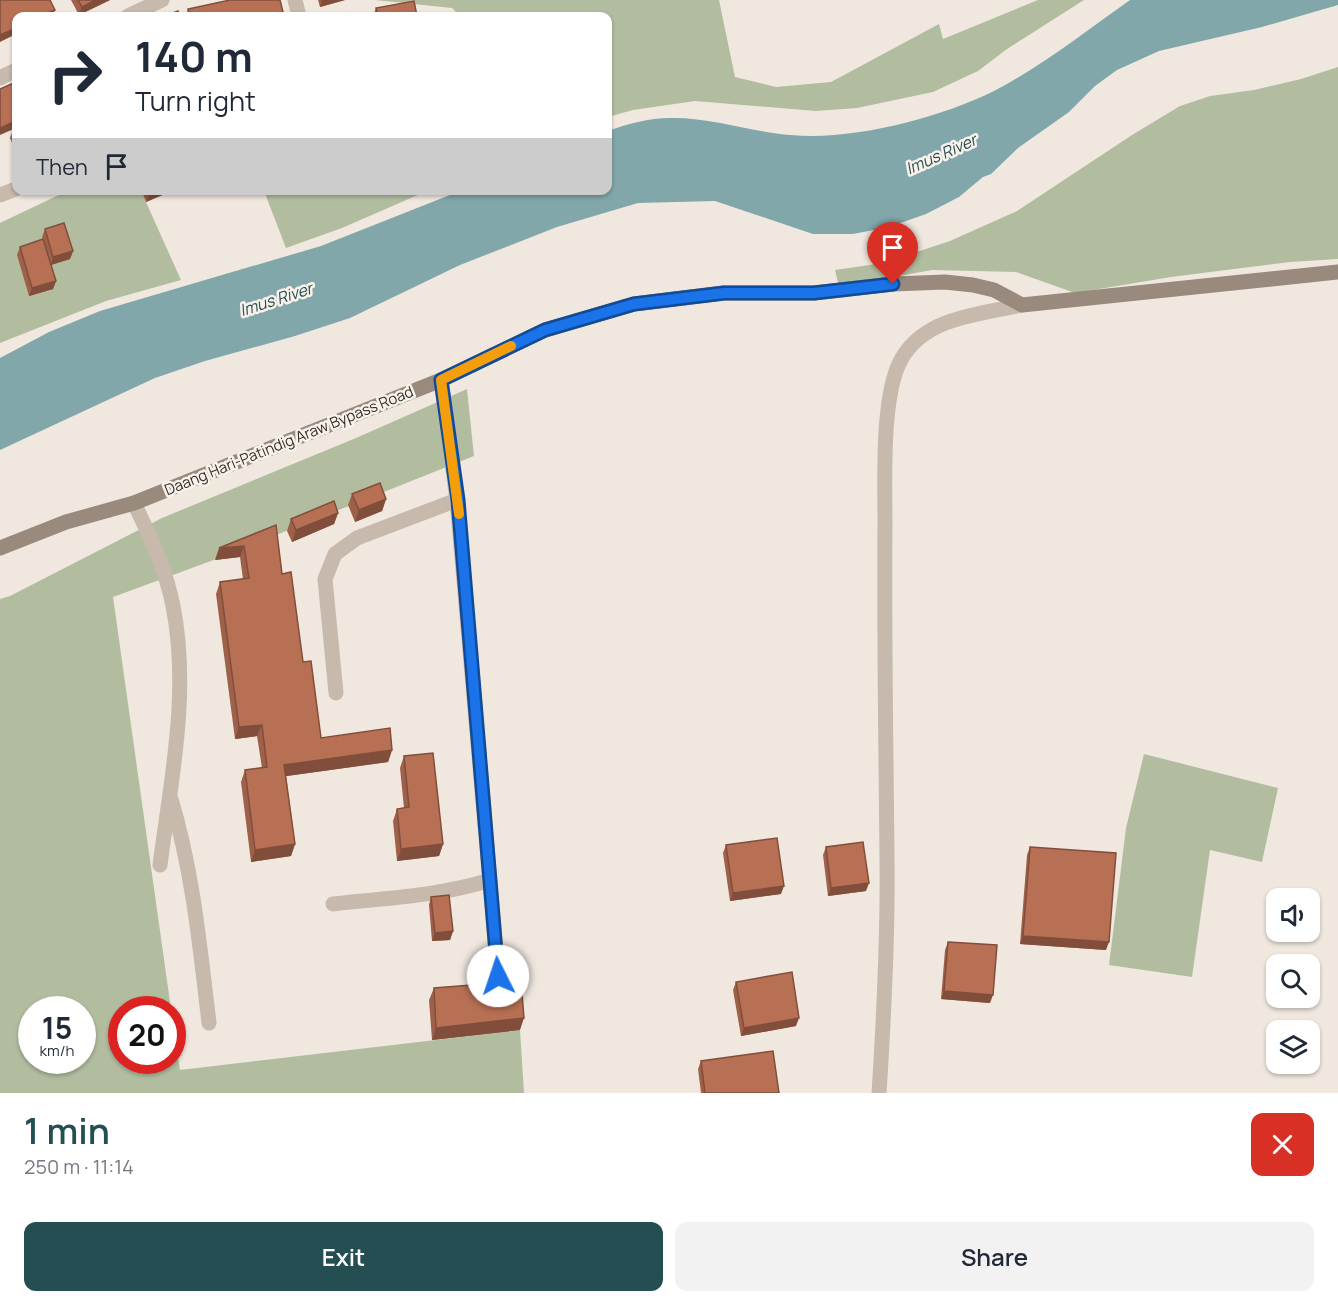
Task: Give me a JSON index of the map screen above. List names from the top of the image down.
{
  "streets": {
    "main road": ["Daang Hari-Patindig Araw Bypass Road"]
  },
  "water": ["Imus River"],
  "page": {
    "turn": ["140 m", "Turn right"],
    "then": "Then",
    "speed": "15 km/h",
    "limit": "20",
    "heading": ["1 min", "250 m · 11:14"],
    "buttons": ["Exit", "Share"]
  }
}
